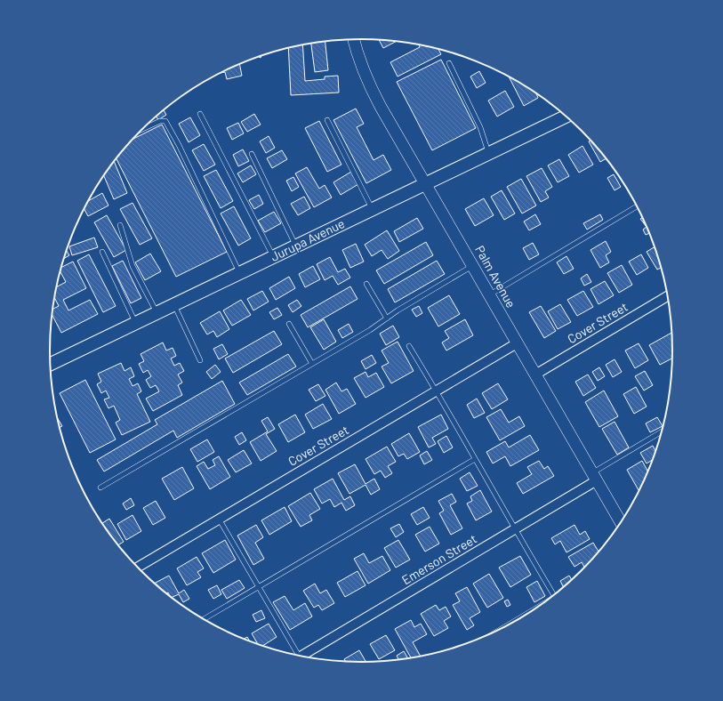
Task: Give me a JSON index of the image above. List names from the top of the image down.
{
  "streets": {
    "main road": ["Jurupa Avenue"],
    "street": ["Palm Avenue", "Cover Street", "Emerson Street"]
  },
  "crossings": [
    ["Jurupa Avenue", "Palm Avenue"],
    ["Palm Avenue", "Cover Street"],
    ["Palm Avenue", "Emerson Street"]
  ]
}
